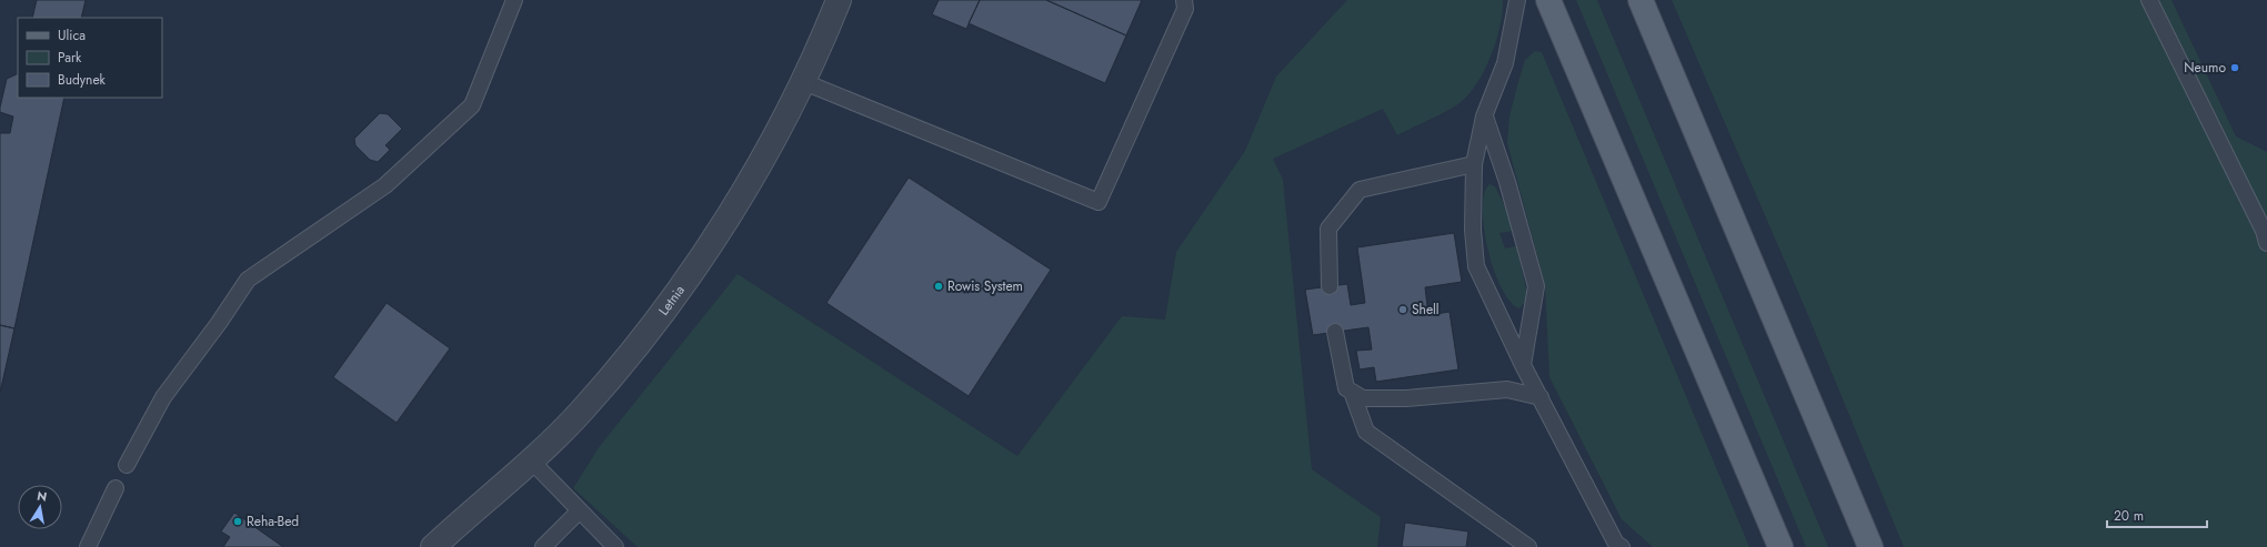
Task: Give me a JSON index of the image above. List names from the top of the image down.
{
  "streets": {
    "street": ["Letnia"]
  },
  "places": [
    "Neumo",
    "Rowis System",
    "Shell",
    "Reha-Bed"
  ],
  "legend": ["Ulica", "Park", "Budynek"],
  "scale_bar": "20 m",
  "north": "top"
}
